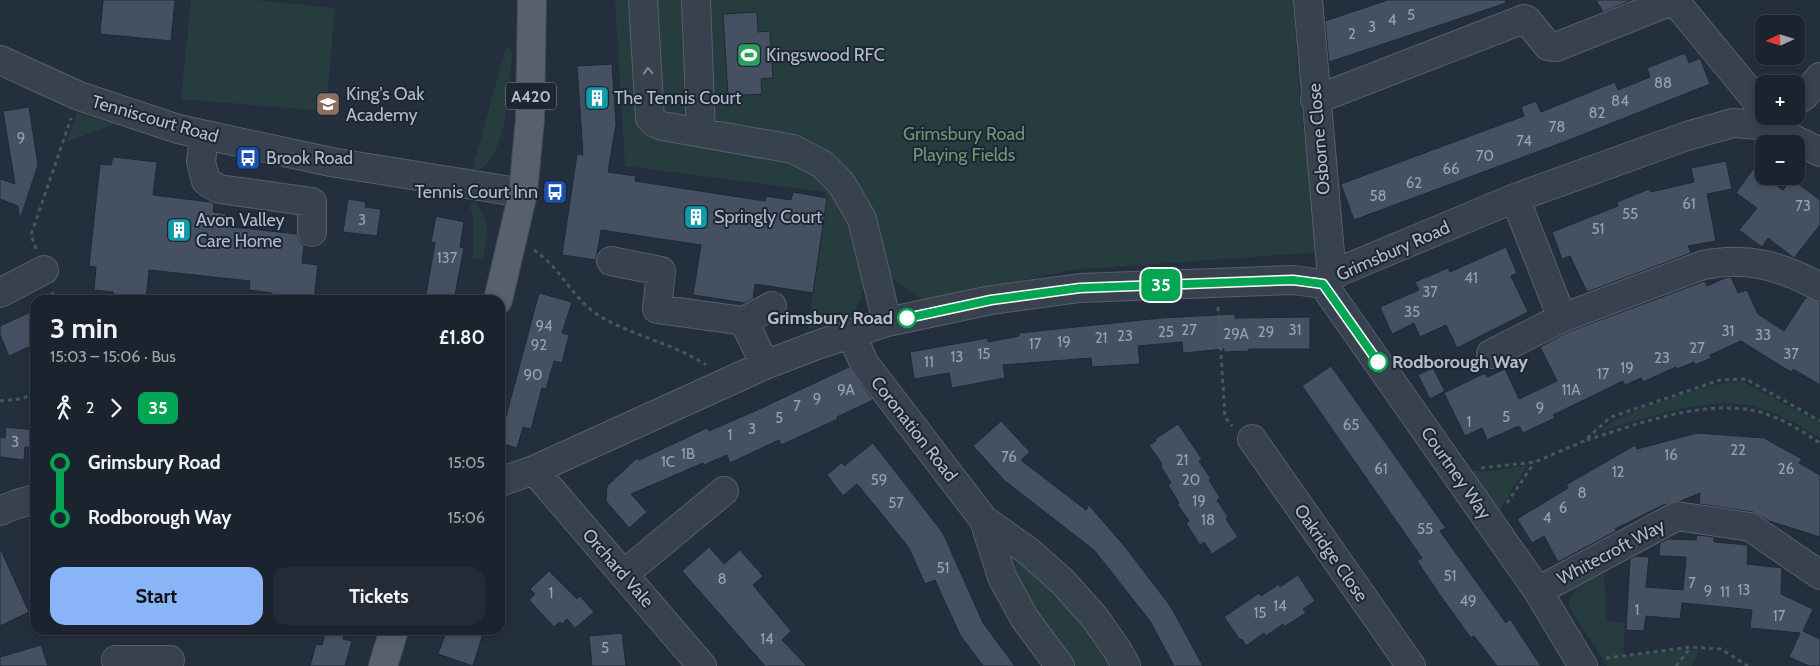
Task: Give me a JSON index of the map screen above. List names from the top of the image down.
{
  "streets": {
    "main road": ["A420"],
    "street": [
      "Tenniscourt Road",
      "Osborne Close",
      "Grimsbury Road",
      "Coronation Road",
      "Courtney Way",
      "Whitecroft Way",
      "Oakridge Close",
      "Orchard Vale"
    ]
  },
  "crossings": [
    ["A420", "Tenniscourt Road"],
    ["Osborne Close", "Grimsbury Road"],
    ["Osborne Close", "Courtney Way"],
    ["Grimsbury Road", "Coronation Road"],
    ["Grimsbury Road", "Courtney Way"],
    ["Grimsbury Road", "Orchard Vale"],
    ["Courtney Way", "Whitecroft Way"]
  ],
  "parks": ["Grimsbury Road Playing Fields"],
  "places": {
    "sports": ["Kingswood RFC"],
    "building": ["The Tennis Court", "Springly Court", "Avon Valley Care Home"],
    "school or university": ["King's Oak Academy"],
    "bus stop": ["Brook Road", "Tennis Court Inn"],
    "other": ["Grimsbury Road", "Rodborough Way"]
  },
  "lines": ["bus line 35"],
  "house_numbers": [
    "5",
    "4",
    "3",
    "2",
    "88",
    "84",
    "82",
    "78",
    "9",
    "74",
    "70",
    "66",
    "62",
    "58",
    "61",
    "73",
    "55",
    "3",
    "51",
    "137",
    "41",
    "37",
    "35",
    "94",
    "27",
    "31",
    "31",
    "25",
    "29",
    "29A",
    "33",
    "23",
    "21",
    "19",
    "17",
    "92",
    "27",
    "15",
    "37",
    "13",
    "23",
    "11",
    "19",
    "17",
    "90",
    "9A",
    "11A",
    "9",
    "7",
    "9",
    "5",
    "5",
    "1",
    "65",
    "3",
    "1",
    "3",
    "22",
    "1B",
    "16",
    "76",
    "21",
    "1C",
    "61",
    "26",
    "12",
    "59",
    "20",
    "8",
    "19",
    "57",
    "6",
    "4",
    "18",
    "55",
    "51",
    "51",
    "8",
    "7",
    "13",
    "9",
    "11",
    "1",
    "49",
    "14",
    "1",
    "15",
    "17",
    "14",
    "5"
  ],
  "north": "left",
  "page": {
    "on_map": "35",
    "map_buttons": ["+", "−"],
    "heading": ["3 min", "15:03 – 15:06 · Bus", "£1.80"],
    "legs": ["2", "35"],
    "list": [
      {
        "name": "Grimsbury Road",
        "value": "15:05"
      },
      {
        "name": "Rodborough Way",
        "value": "15:06"
      }
    ],
    "buttons": ["Start", "Tickets"]
  }
}
